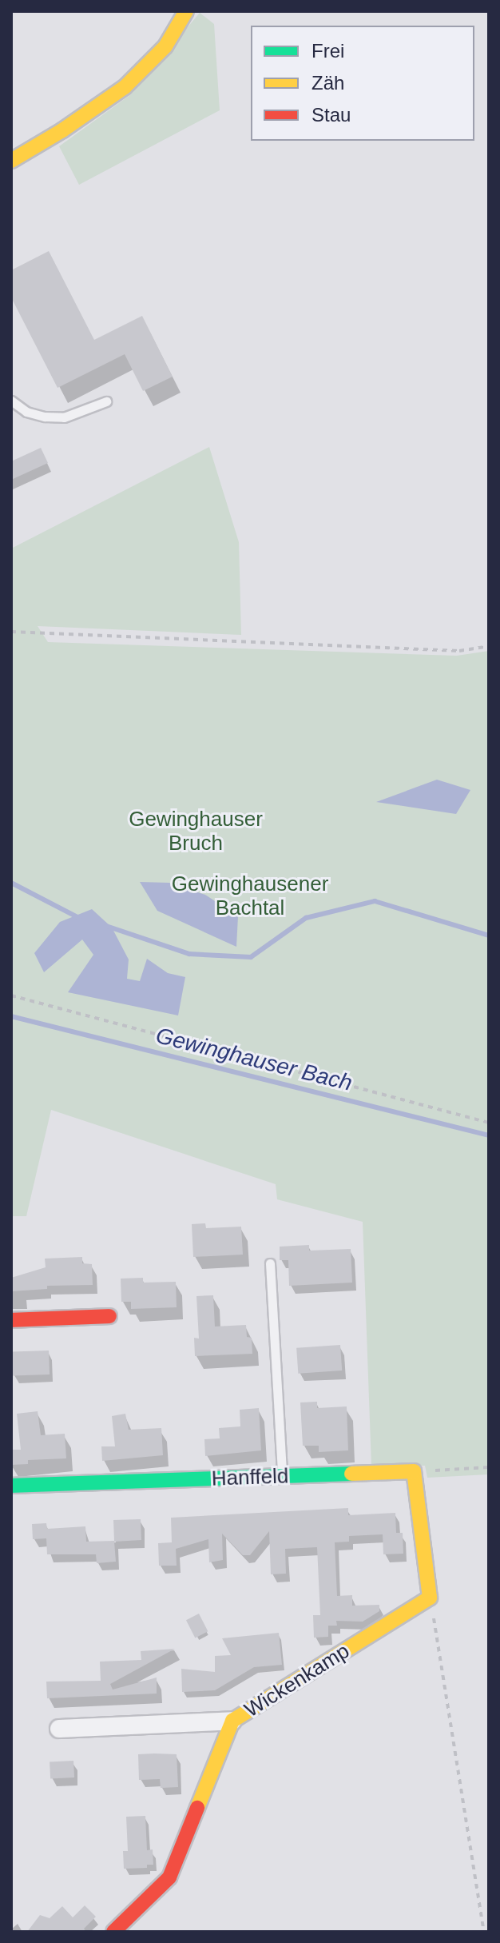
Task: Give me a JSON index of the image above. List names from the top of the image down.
{
  "streets": {
    "street": ["Hanffeld", "Wickenkamp"]
  },
  "water": ["Gewinghauser Bach"],
  "parks": ["Gewinghauser Bruch", "Gewinghausener Bachtal"],
  "legend": ["Frei", "Zäh", "Stau"]
}
